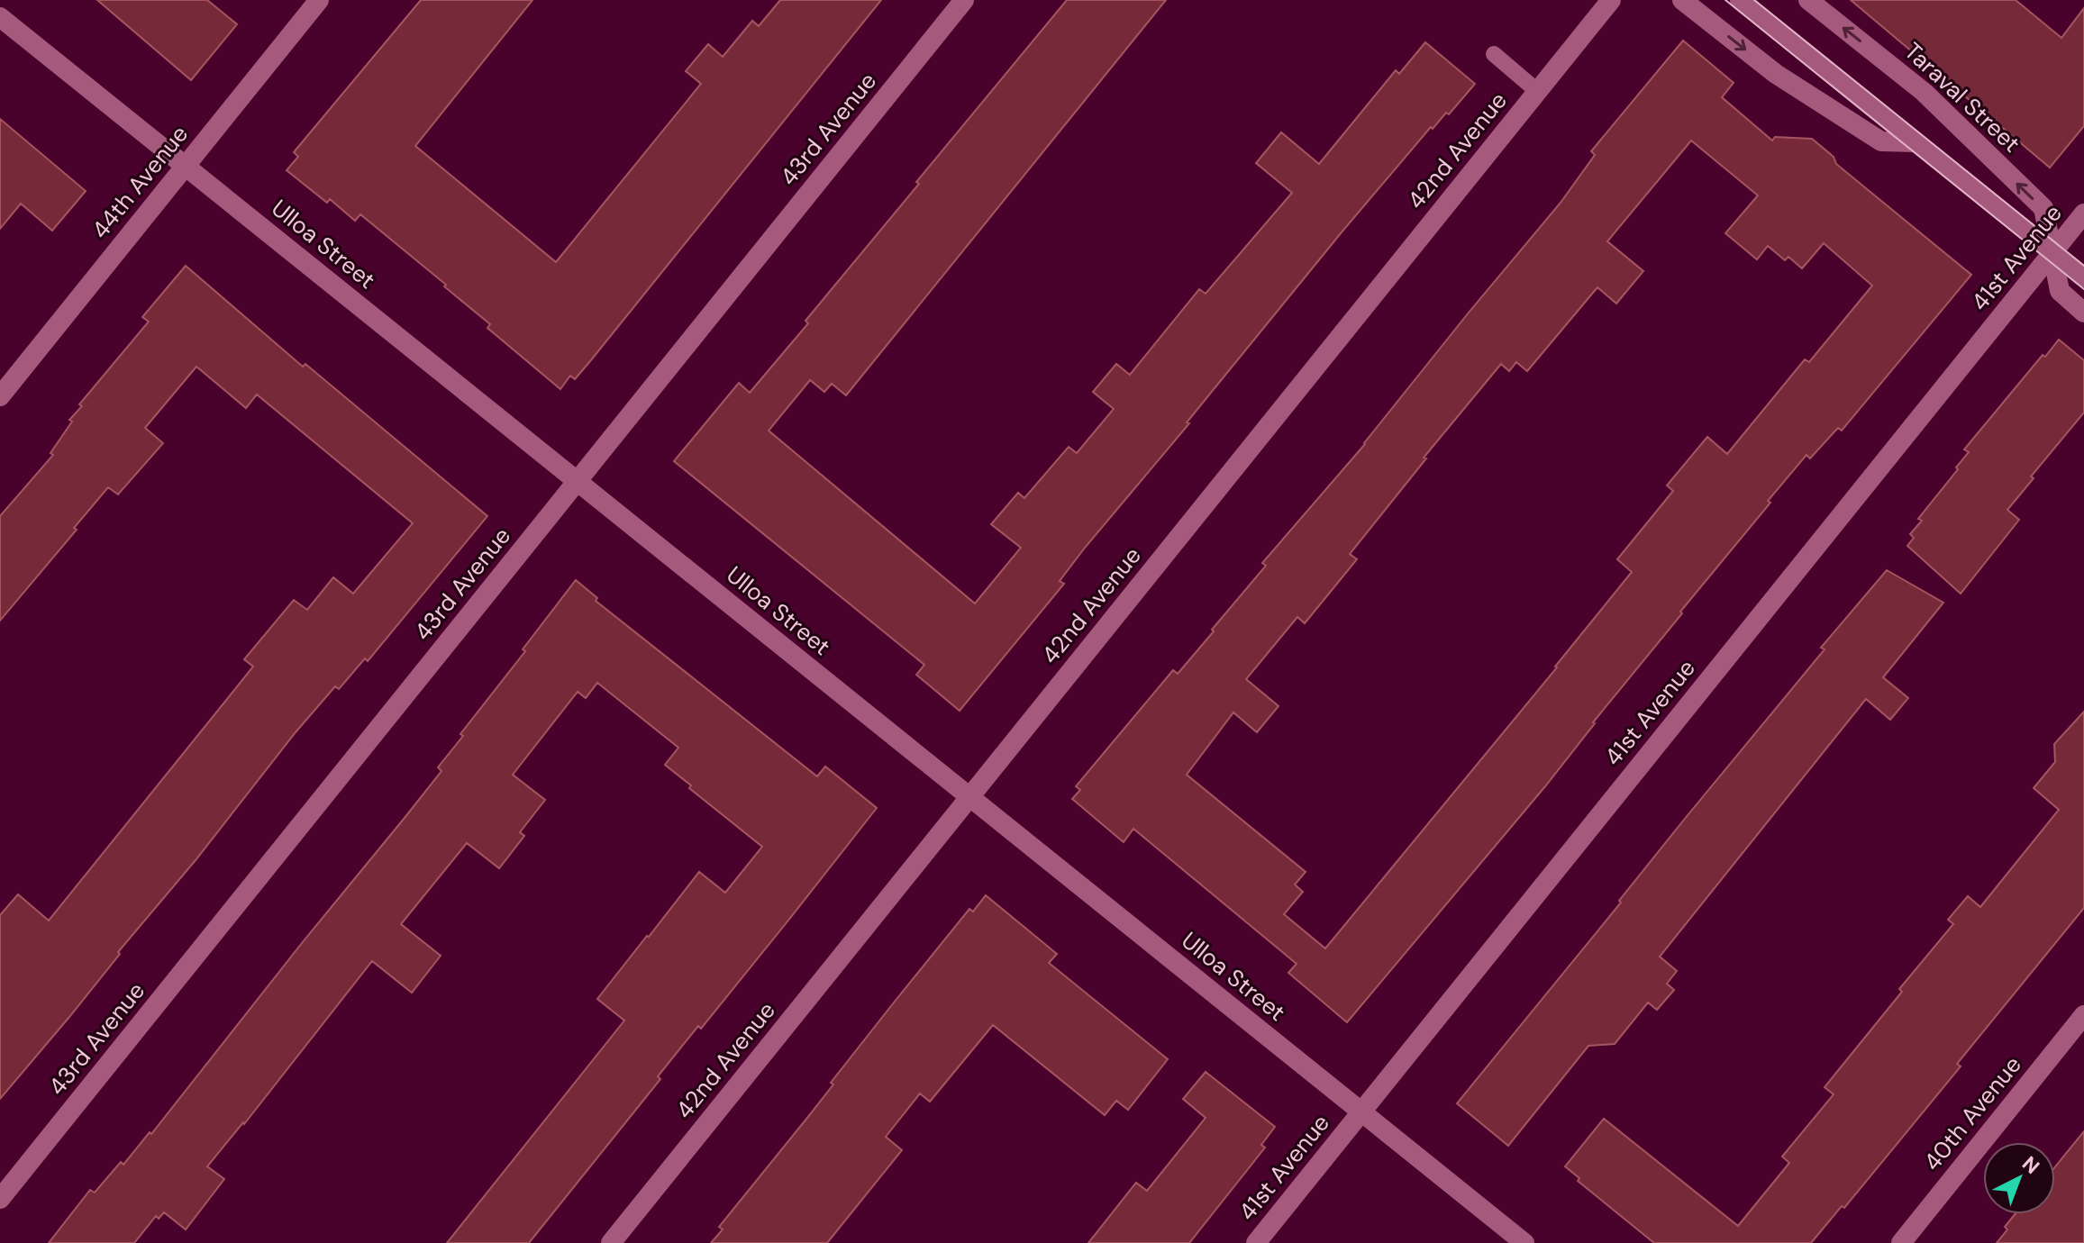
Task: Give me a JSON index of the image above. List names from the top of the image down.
{
  "streets": {
    "street": [
      "Taraval Street",
      "43rd Avenue",
      "42nd Avenue",
      "44th Avenue",
      "Ulloa Street",
      "41st Avenue",
      "40th Avenue"
    ]
  },
  "crossings": [
    ["Taraval Street", "41st Avenue"],
    ["43rd Avenue", "Ulloa Street"],
    ["42nd Avenue", "Ulloa Street"],
    ["44th Avenue", "Ulloa Street"],
    ["Ulloa Street", "41st Avenue"]
  ],
  "north": "top right"
}
